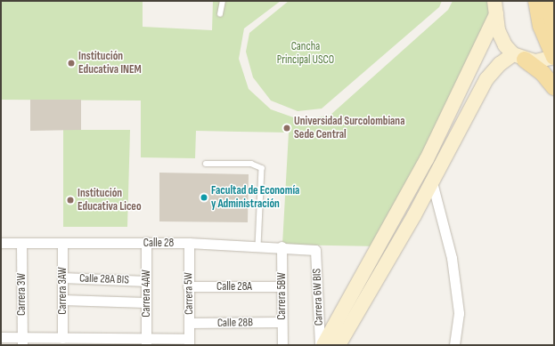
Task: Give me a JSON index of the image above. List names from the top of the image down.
{
  "streets": {
    "street": [
      "Calle 28",
      "Calle 28A BIS",
      "Calle 28A",
      "Carrera 3AW",
      "Carrera 4AW",
      "Carrera 5W",
      "Carrera 3W",
      "Carrera 5BW",
      "Carrera 6W BIS",
      "Calle 28B"
    ]
  },
  "crossings": [
    ["Calle 28", "Carrera 3AW"],
    ["Calle 28", "Carrera 4AW"],
    ["Calle 28", "Carrera 5W"],
    ["Calle 28", "Carrera 3W"],
    ["Calle 28", "Carrera 5BW"],
    ["Calle 28", "Carrera 6W BIS"],
    ["Calle 28A BIS", "Carrera 3AW"],
    ["Calle 28A BIS", "Carrera 4AW"],
    ["Calle 28A", "Carrera 5W"],
    ["Calle 28A", "Carrera 5BW"],
    ["Carrera 5W", "Calle 28B"],
    ["Carrera 5BW", "Calle 28B"]
  ],
  "parks": ["Cancha Principal USCO"],
  "places": [
    "Institución Educativa INEM",
    "Universidad Surcolombiana Sede Central",
    "Facultad de Economía y Administración",
    "Institución Educativa Liceo"
  ]
}
